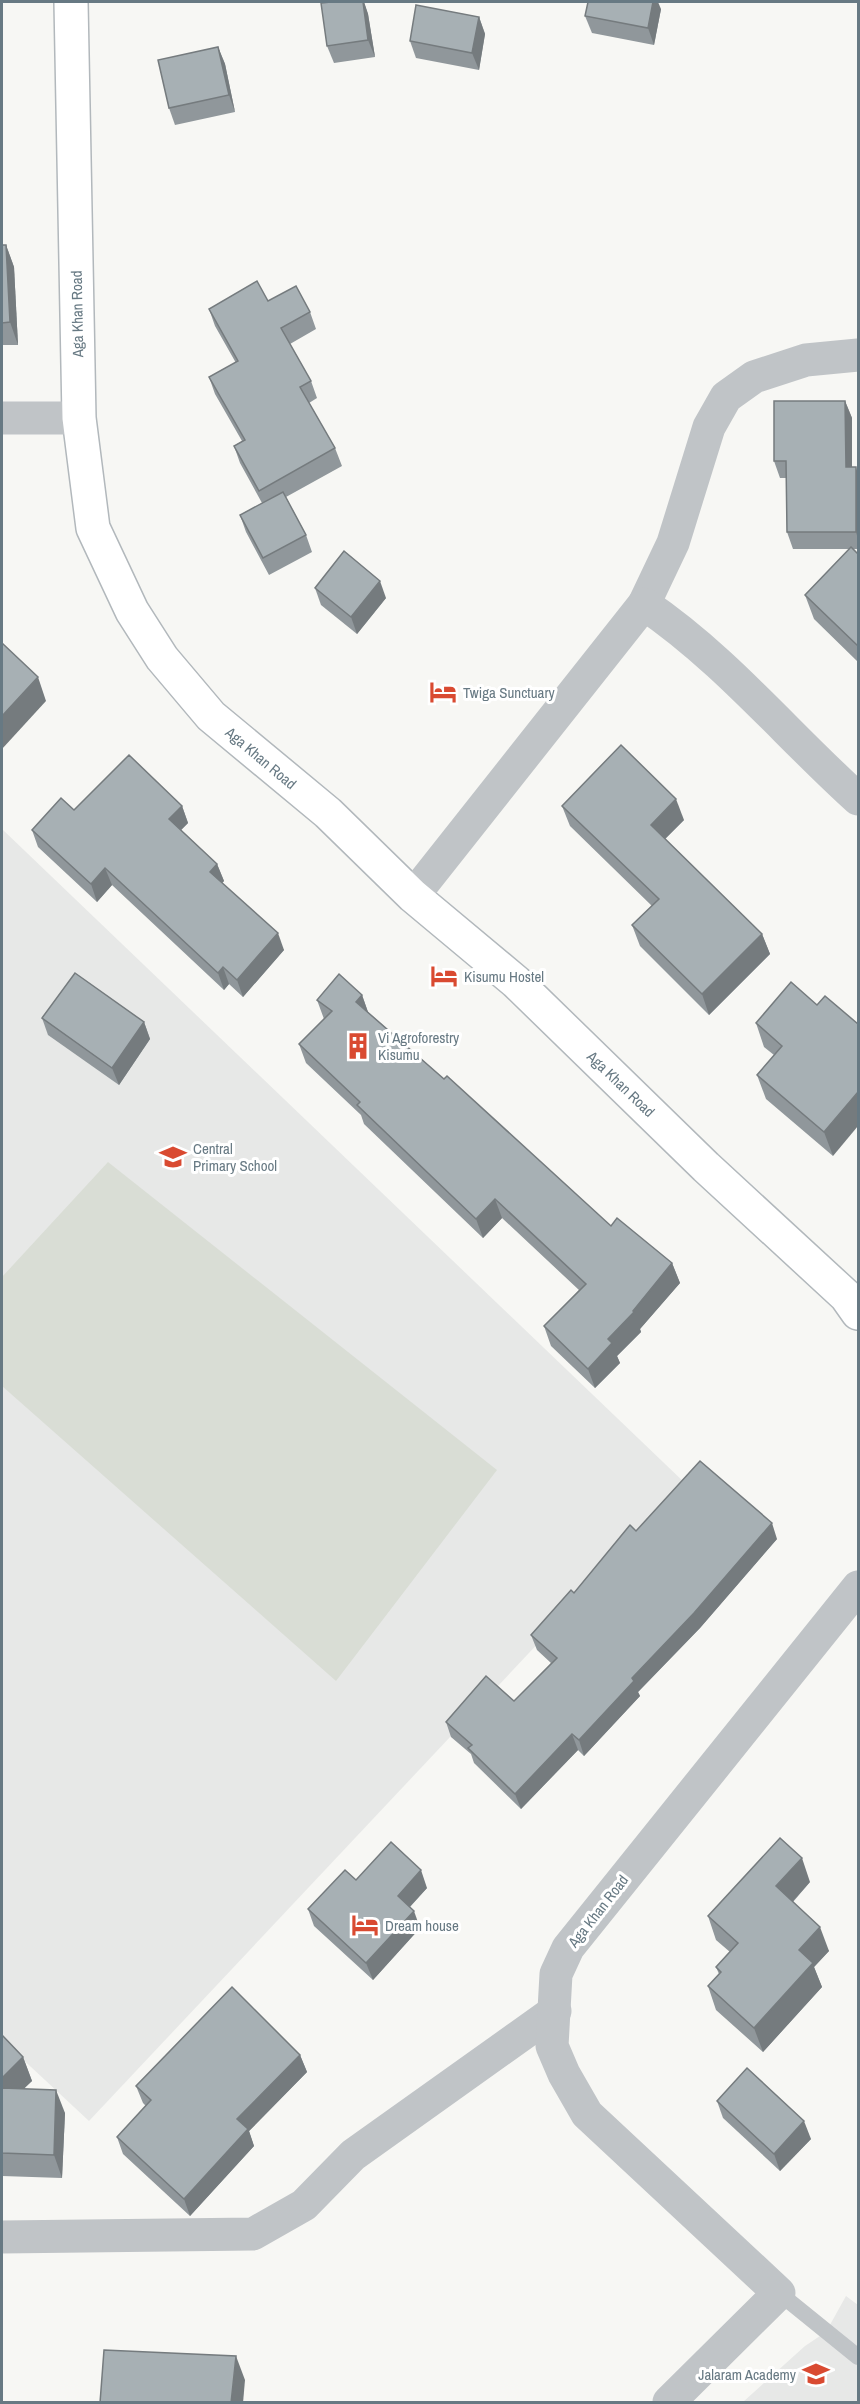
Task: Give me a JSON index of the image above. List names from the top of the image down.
{
  "streets": {
    "street": ["Aga Khan Road"]
  },
  "places": {
    "hotel": ["Twiga Sunctuary", "Kisumu Hostel", "Dream house"],
    "building": ["Vi Agroforestry Kisumu"],
    "school or university": ["Central Primary School", "Jalaram Academy"]
  }
}
